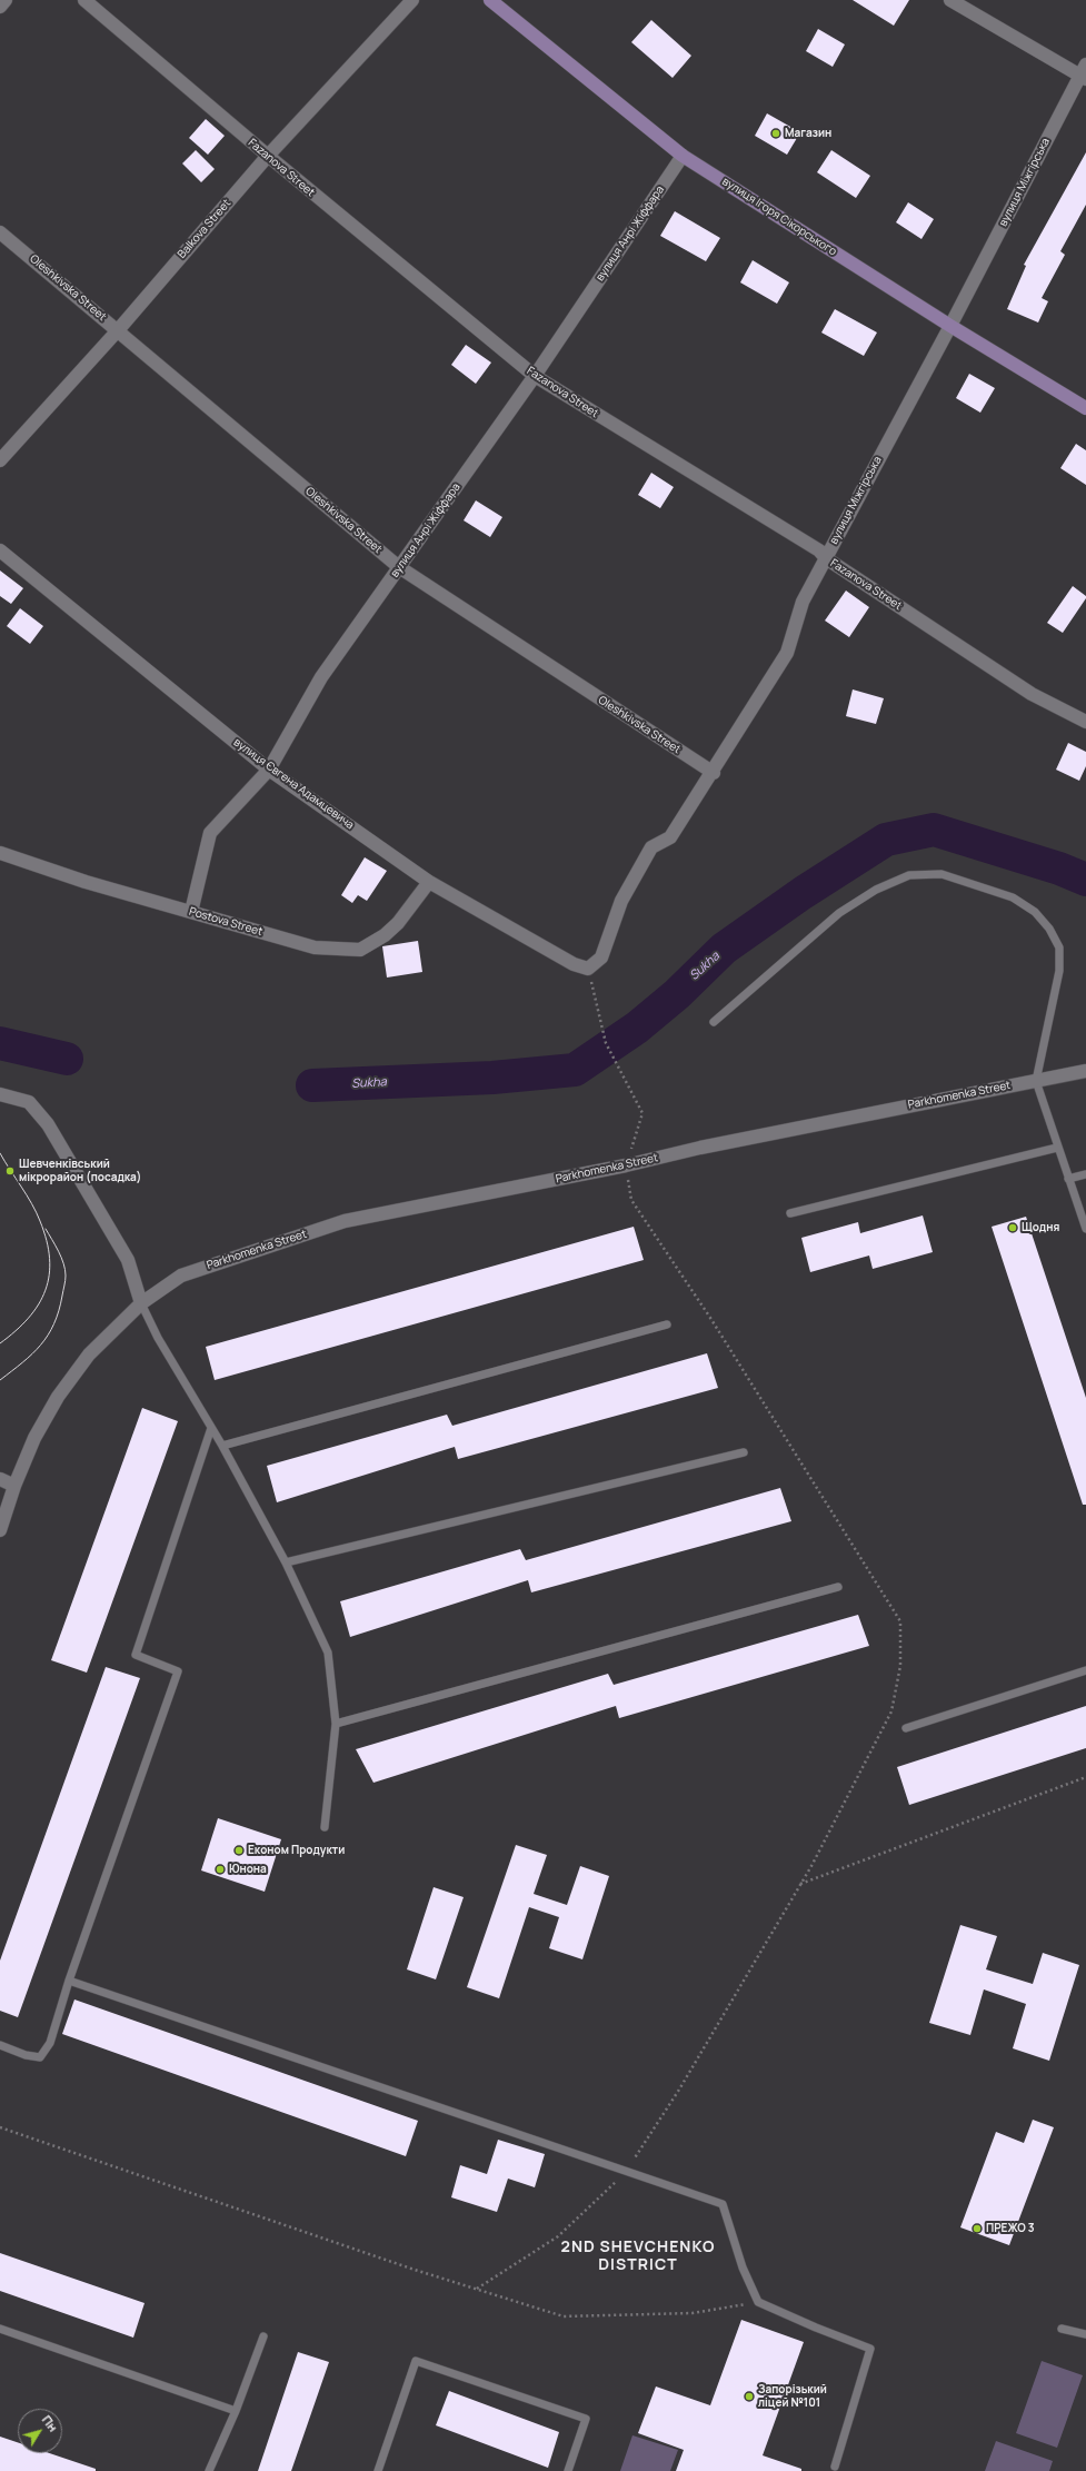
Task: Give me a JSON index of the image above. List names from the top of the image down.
{
  "streets": {
    "main road": ["вулиця Ігоря Сікорського"],
    "street": [
      "Fazanova Street",
      "вулиця Міжгірська",
      "Balkova Street",
      "вулиця Анрі Жіффара",
      "Oleshkivska Street",
      "вулиця Євгена Адамцевича",
      "Postova Street",
      "Parkhomenka Street"
    ]
  },
  "crossings": [
    ["Fazanova Street", "вулиця Міжгірська"],
    ["Fazanova Street", "Balkova Street"],
    ["Fazanova Street", "вулиця Анрі Жіффара"],
    ["вулиця Міжгірська", "вулиця Ігоря Сікорського"],
    ["вулиця Міжгірська", "Oleshkivska Street"],
    ["вулиця Міжгірська", "вулиця Євгена Адамцевича"],
    ["вулиця Ігоря Сікорського", "вулиця Анрі Жіффара"],
    ["Balkova Street", "Oleshkivska Street"],
    ["вулиця Анрі Жіффара", "Oleshkivska Street"],
    ["вулиця Анрі Жіффара", "вулиця Євгена Адамцевича"],
    ["вулиця Анрі Жіффара", "Postova Street"],
    ["вулиця Євгена Адамцевича", "Postova Street"]
  ],
  "districts": ["2ND SHEVCHENKO DISTRICT"],
  "water": ["Sukha"],
  "places": [
    "Магазин",
    "Шевченківський мікрорайон (посадка)",
    "Щодня",
    "Економ Продукти",
    "Юнона",
    "ПРЕЖО 3",
    "Запорізький ліцей №101"
  ],
  "north": "top right"
}
